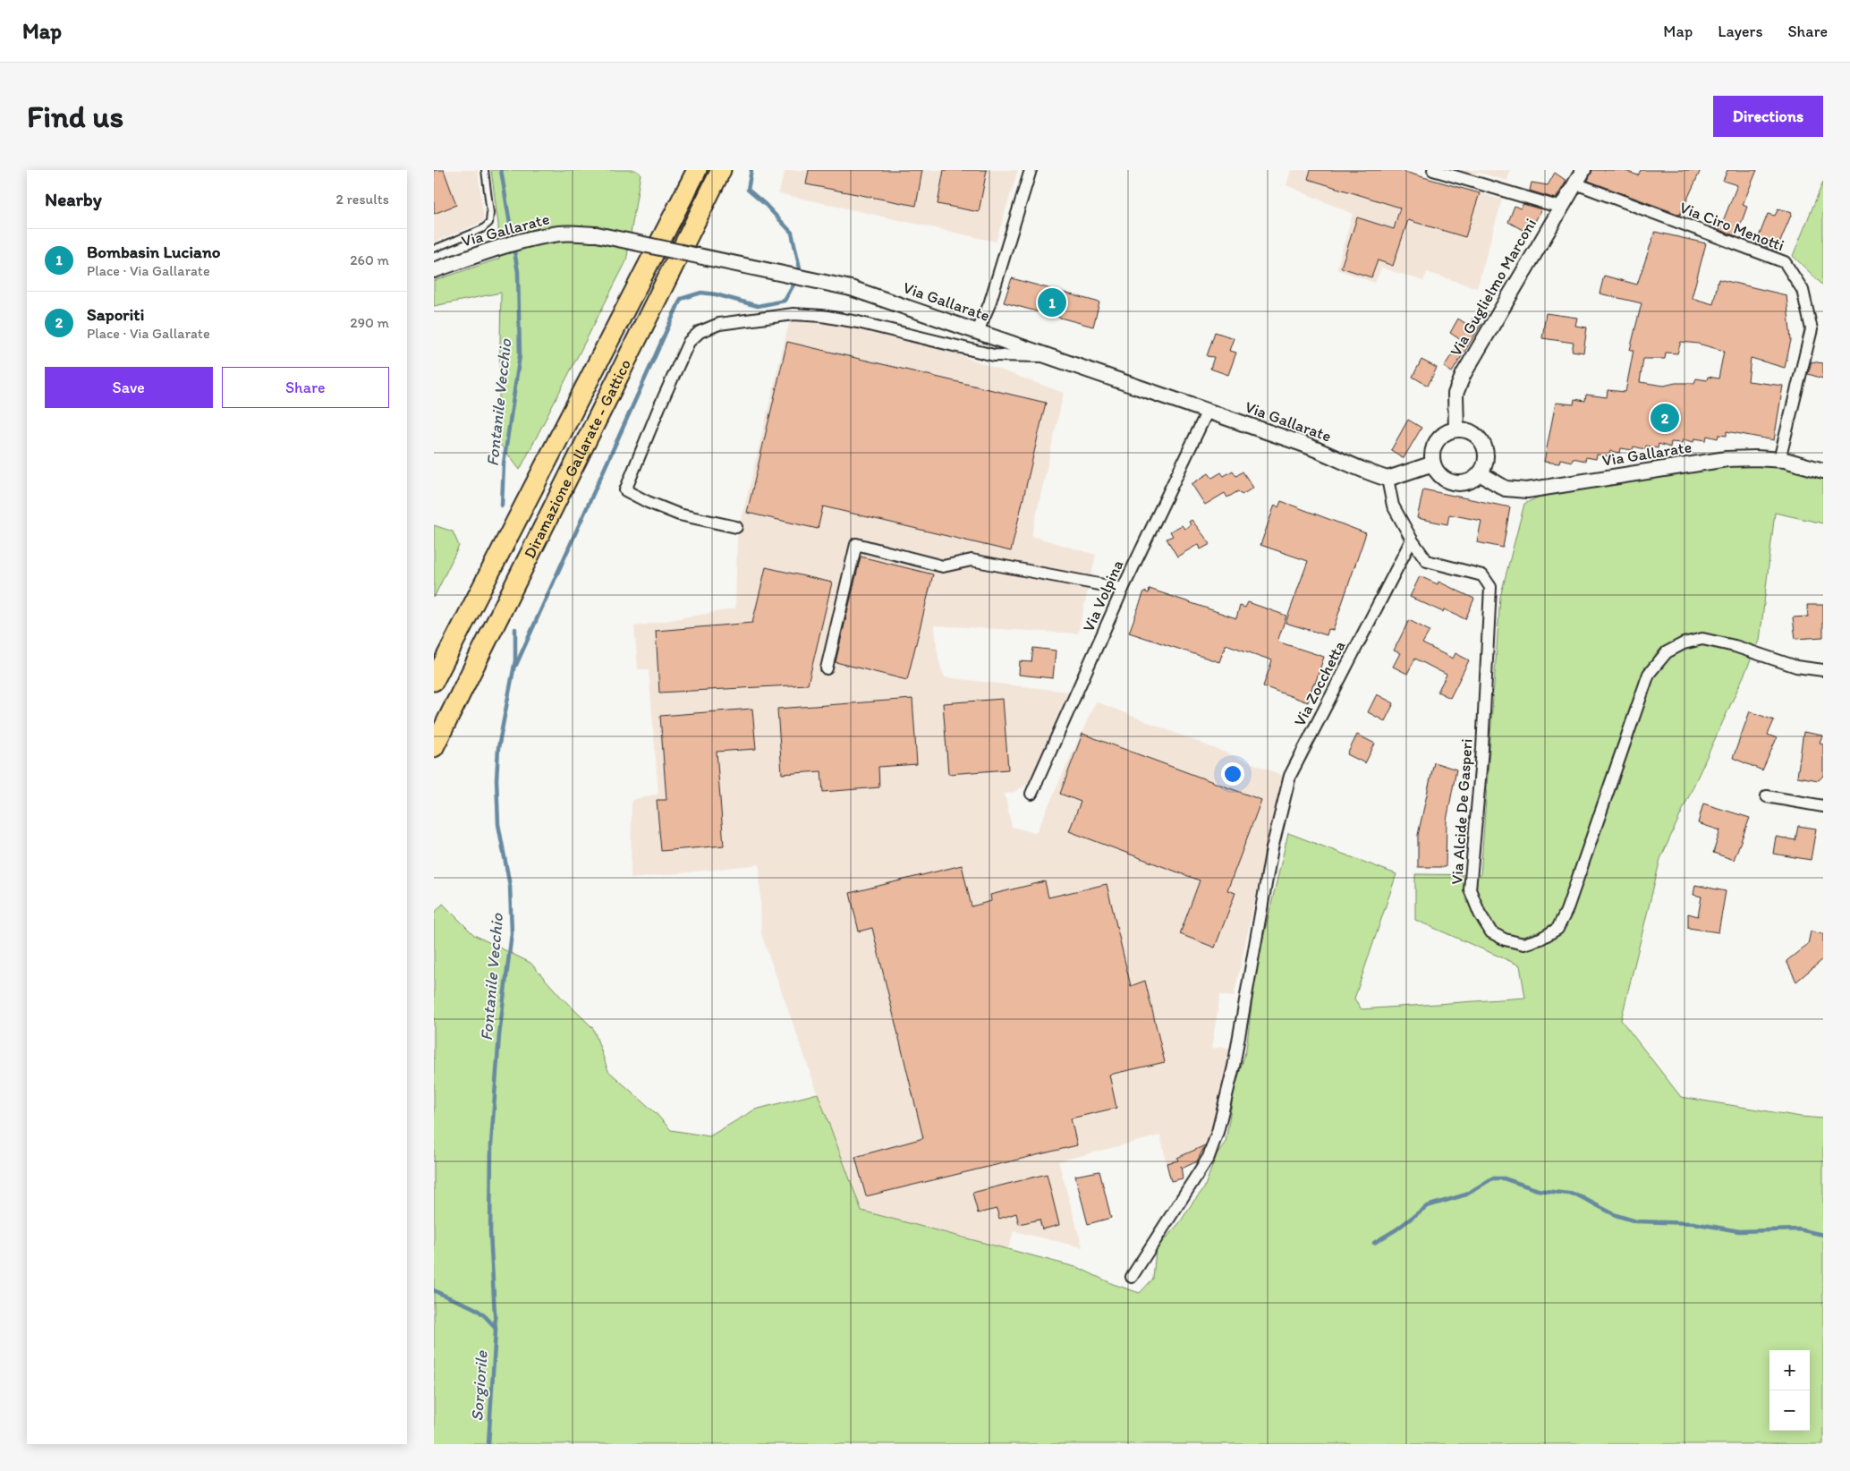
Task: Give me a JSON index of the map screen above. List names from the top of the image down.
{
  "streets": {
    "highway": ["Diramazione Gallarate - Gattico"],
    "main road": ["Via Gallarate", "Via Guglielmo Marconi"],
    "street": [
      "Via Ciro Menotti",
      "Via Volpina",
      "Via Zocchetta",
      "Via Alcide De Gasperi"
    ]
  },
  "crossings": [
    ["Via Ciro Menotti", "Via Gallarate"],
    ["Via Ciro Menotti", "Via Guglielmo Marconi"],
    ["Via Gallarate", "Via Guglielmo Marconi"],
    ["Via Gallarate", "Via Volpina"],
    ["Via Gallarate", "Via Alcide De Gasperi"],
    ["Via Zocchetta", "Via Alcide De Gasperi"]
  ],
  "water": ["Fontanile Vecchio", "Sorgiorile"],
  "page": {
    "header": "Map",
    "nav": ["Map", "Layers", "Share"],
    "buttons": [
      "Directions",
      ["Save", "Share"]
    ],
    "title": "Find us",
    "heading": ["Nearby", "2 results"],
    "list": [
      {
        "mark": "1",
        "name": "Bombasin Luciano",
        "note": "Place · Via Gallarate",
        "value": "260 m"
      },
      {
        "mark": "2",
        "name": "Saporiti",
        "note": "Place · Via Gallarate",
        "value": "290 m"
      }
    ],
    "pins": ["1", "2"],
    "map_buttons": ["+", "−"]
  }
}
